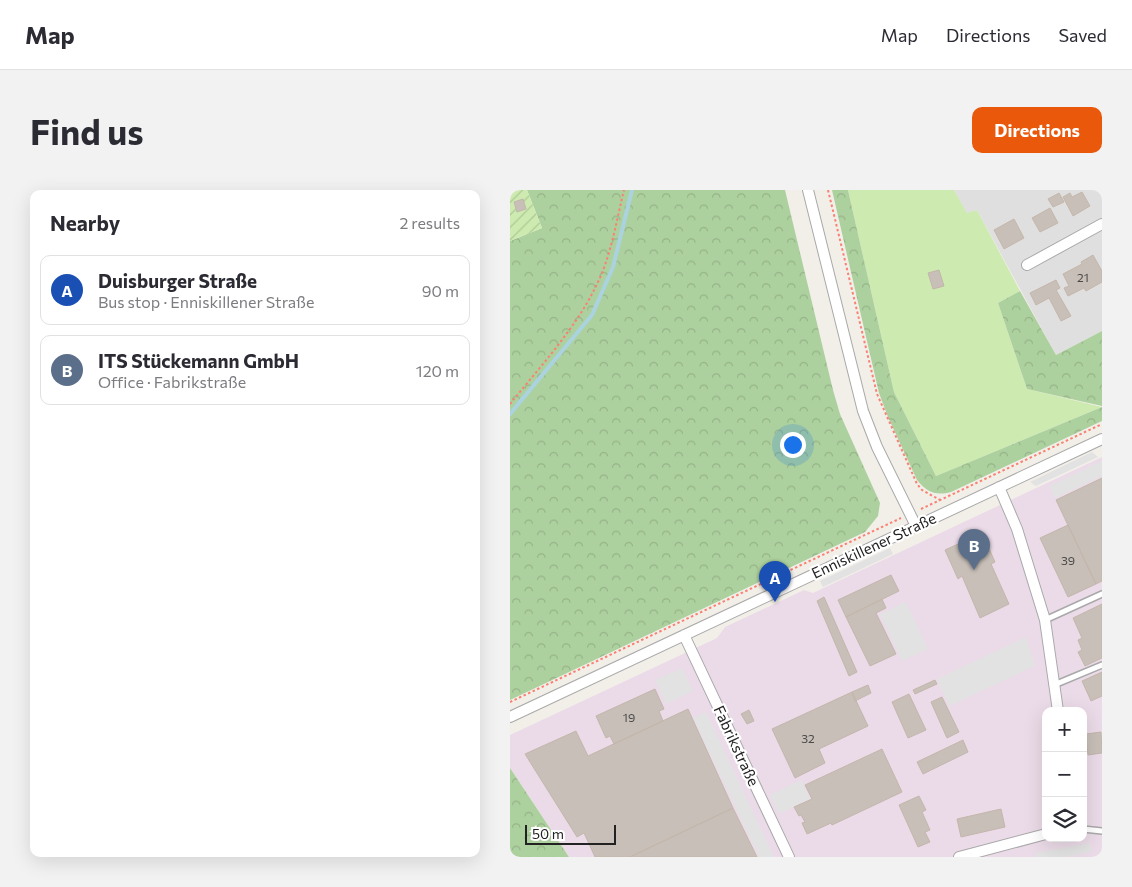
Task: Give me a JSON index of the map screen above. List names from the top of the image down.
{
  "streets": {
    "street": ["Enniskillener Straße", "Fabrikstraße"]
  },
  "crossings": [
    ["Enniskillener Straße", "Fabrikstraße"]
  ],
  "house_numbers": [
    "21",
    "39",
    "19",
    "32"
  ],
  "scale_bar": "50 m",
  "page": {
    "header": "Map",
    "nav": ["Map", "Directions", "Saved"],
    "buttons": "Directions",
    "title": "Find us",
    "heading": ["Nearby", "2 results"],
    "list": [
      {
        "mark": "A",
        "name": "Duisburger Straße",
        "note": "Bus stop · Enniskillener Straße",
        "value": "90 m"
      },
      {
        "mark": "B",
        "name": "ITS Stückemann GmbH",
        "note": "Office · Fabrikstraße",
        "value": "120 m"
      }
    ],
    "pins": ["B", "A"],
    "map_buttons": ["+", "−"],
    "scale": "50 m"
  }
}
